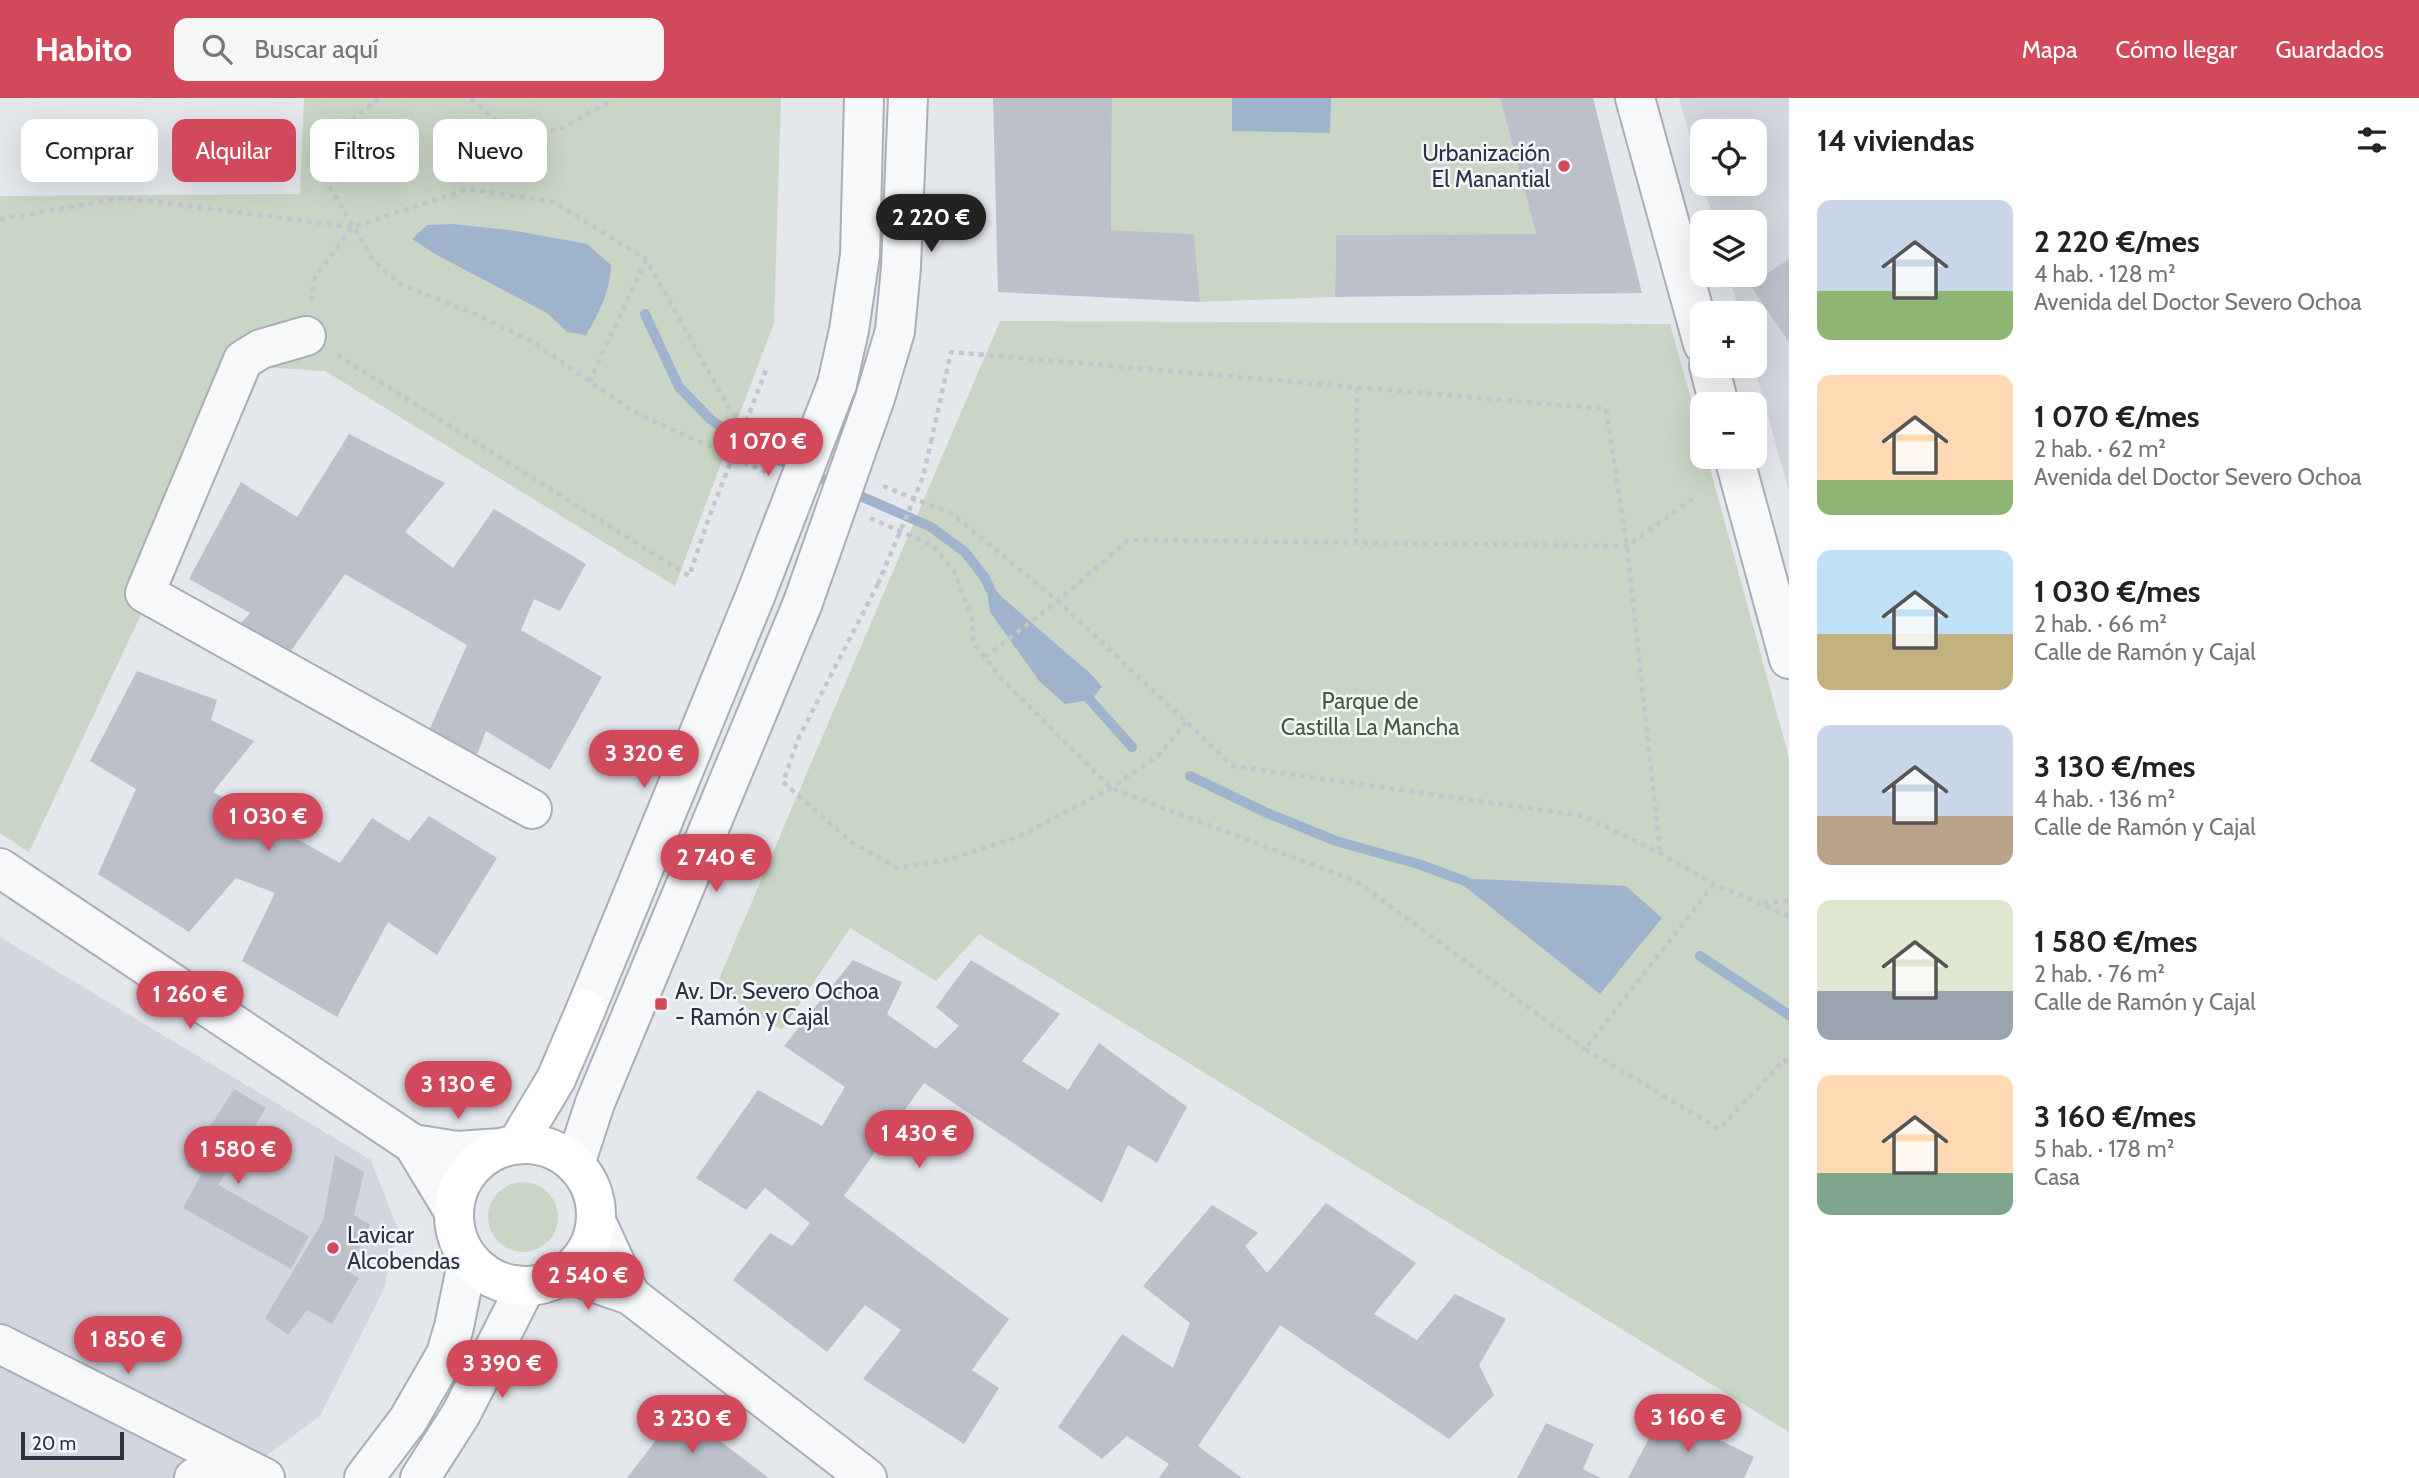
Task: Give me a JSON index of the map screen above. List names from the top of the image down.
{
  "parks": ["Parque de Castilla La Mancha"],
  "places": {
    "other": ["Urbanización El Manantial", "Lavicar Alcobendas"],
    "transit": ["Av. Dr. Severo Ochoa - Ramón y Cajal"]
  },
  "scale_bar": "20 m",
  "page": {
    "header": "Habito",
    "search": "Buscar aquí",
    "nav": ["Mapa", "Cómo llegar", "Guardados"],
    "heading": "14 viviendas",
    "map_buttons": ["+", "−"],
    "chip": [
      "Comprar",
      "Alquilar",
      "Filtros",
      "Nuevo"
    ],
    "list": [
      {
        "name": "2 220 €/mes",
        "note": "4 hab. · 128 m² · Avenida del Doctor Severo Ochoa"
      },
      {
        "name": "1 070 €/mes",
        "note": "2 hab. · 62 m² · Avenida del Doctor Severo Ochoa"
      },
      {
        "name": "1 030 €/mes",
        "note": "2 hab. · 66 m² · Calle de Ramón y Cajal"
      },
      {
        "name": "3 130 €/mes",
        "note": "4 hab. · 136 m² · Calle de Ramón y Cajal"
      },
      {
        "name": "1 580 €/mes",
        "note": "2 hab. · 76 m² · Calle de Ramón y Cajal"
      },
      {
        "name": "3 160 €/mes",
        "note": "5 hab. · 178 m² · Casa"
      }
    ],
    "price": [
      "2 220 €",
      "1 070 €",
      "3 320 €",
      "1 030 €",
      "2 740 €",
      "1 260 €",
      "3 130 €",
      "1 430 €",
      "1 580 €",
      "2 540 €",
      "1 850 €",
      "3 390 €",
      "3 160 €",
      "3 230 €"
    ],
    "scale": "20 m"
  }
}
